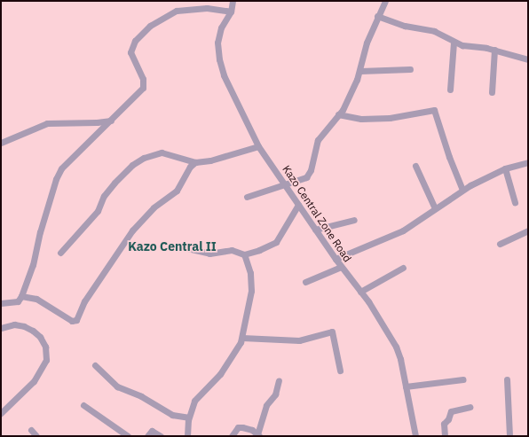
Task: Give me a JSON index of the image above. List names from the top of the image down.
{
  "streets": {
    "street": ["Kazo Central Zone Road"]
  },
  "districts": ["Kazo Central II"]
}
